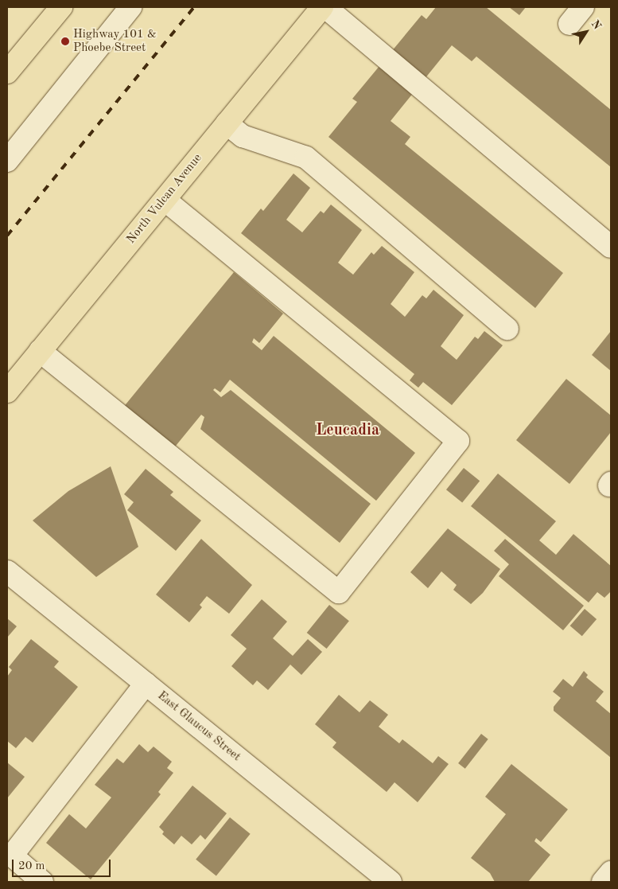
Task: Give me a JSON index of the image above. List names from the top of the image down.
{
  "streets": {
    "main road": ["North Vulcan Avenue"],
    "street": ["East Glaucus Street"]
  },
  "districts": ["Leucadia"],
  "places": ["Highway 101 & Phoebe Street"],
  "scale_bar": "20 m",
  "north": "top right"
}
